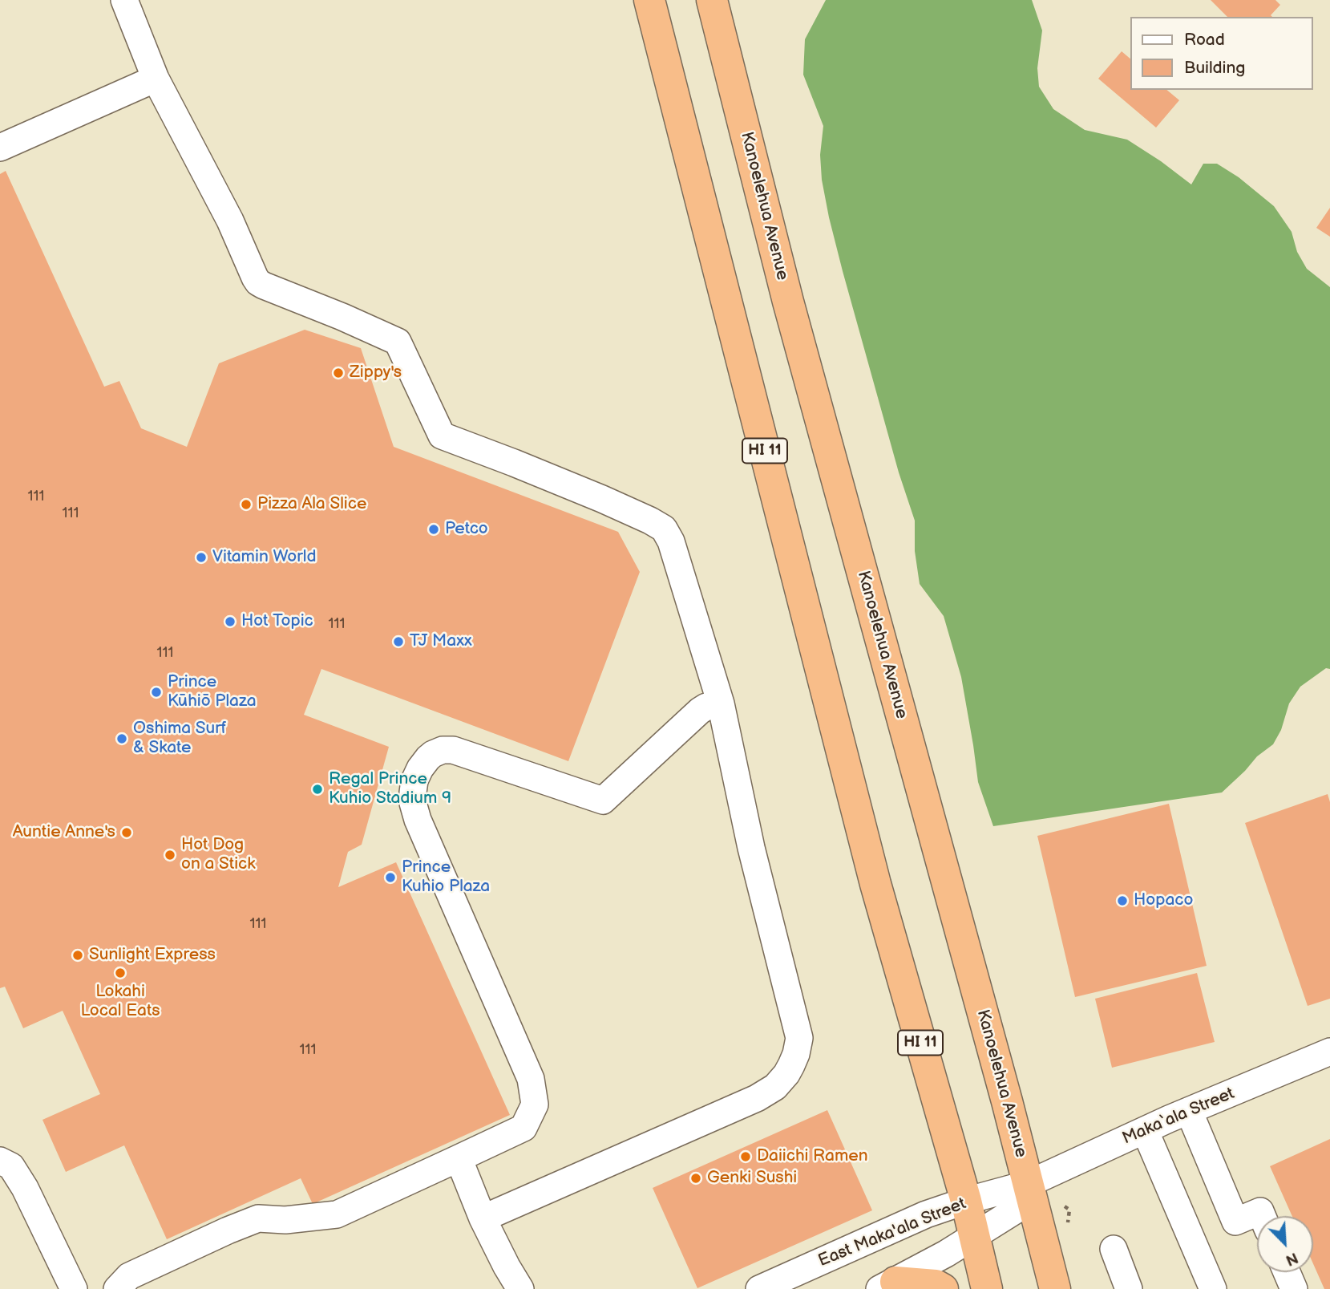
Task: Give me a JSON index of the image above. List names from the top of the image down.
{
  "streets": {
    "highway": ["Kanoelehua Avenue", "HI 11"],
    "street": ["Maka‘ala Street", "East Maka'ala Street"]
  },
  "crossings": [
    ["Kanoelehua Avenue", "Maka‘ala Street"],
    ["Kanoelehua Avenue", "East Maka'ala Street"],
    ["HI 11", "East Maka'ala Street"],
    ["Maka‘ala Street", "East Maka'ala Street"]
  ],
  "places": [
    "Zippy's",
    "Pizza Ala Slice",
    "Petco",
    "Vitamin World",
    "Hot Topic",
    "TJ Maxx",
    "Prince Kūhiō Plaza",
    "Oshima Surf & Skate",
    "Regal Prince Kuhio Stadium 9",
    "Auntie Anne's",
    "Hot Dog on a Stick",
    "Prince Kuhio Plaza",
    "Hopaco",
    "Sunlight Express",
    "Lokahi Local Eats",
    "Daiichi Ramen",
    "Genki Sushi"
  ],
  "house_numbers": [
    "111",
    "111",
    "111",
    "111",
    "111",
    "111"
  ],
  "legend": ["Road", "Building"],
  "north": "bottom right"
}
